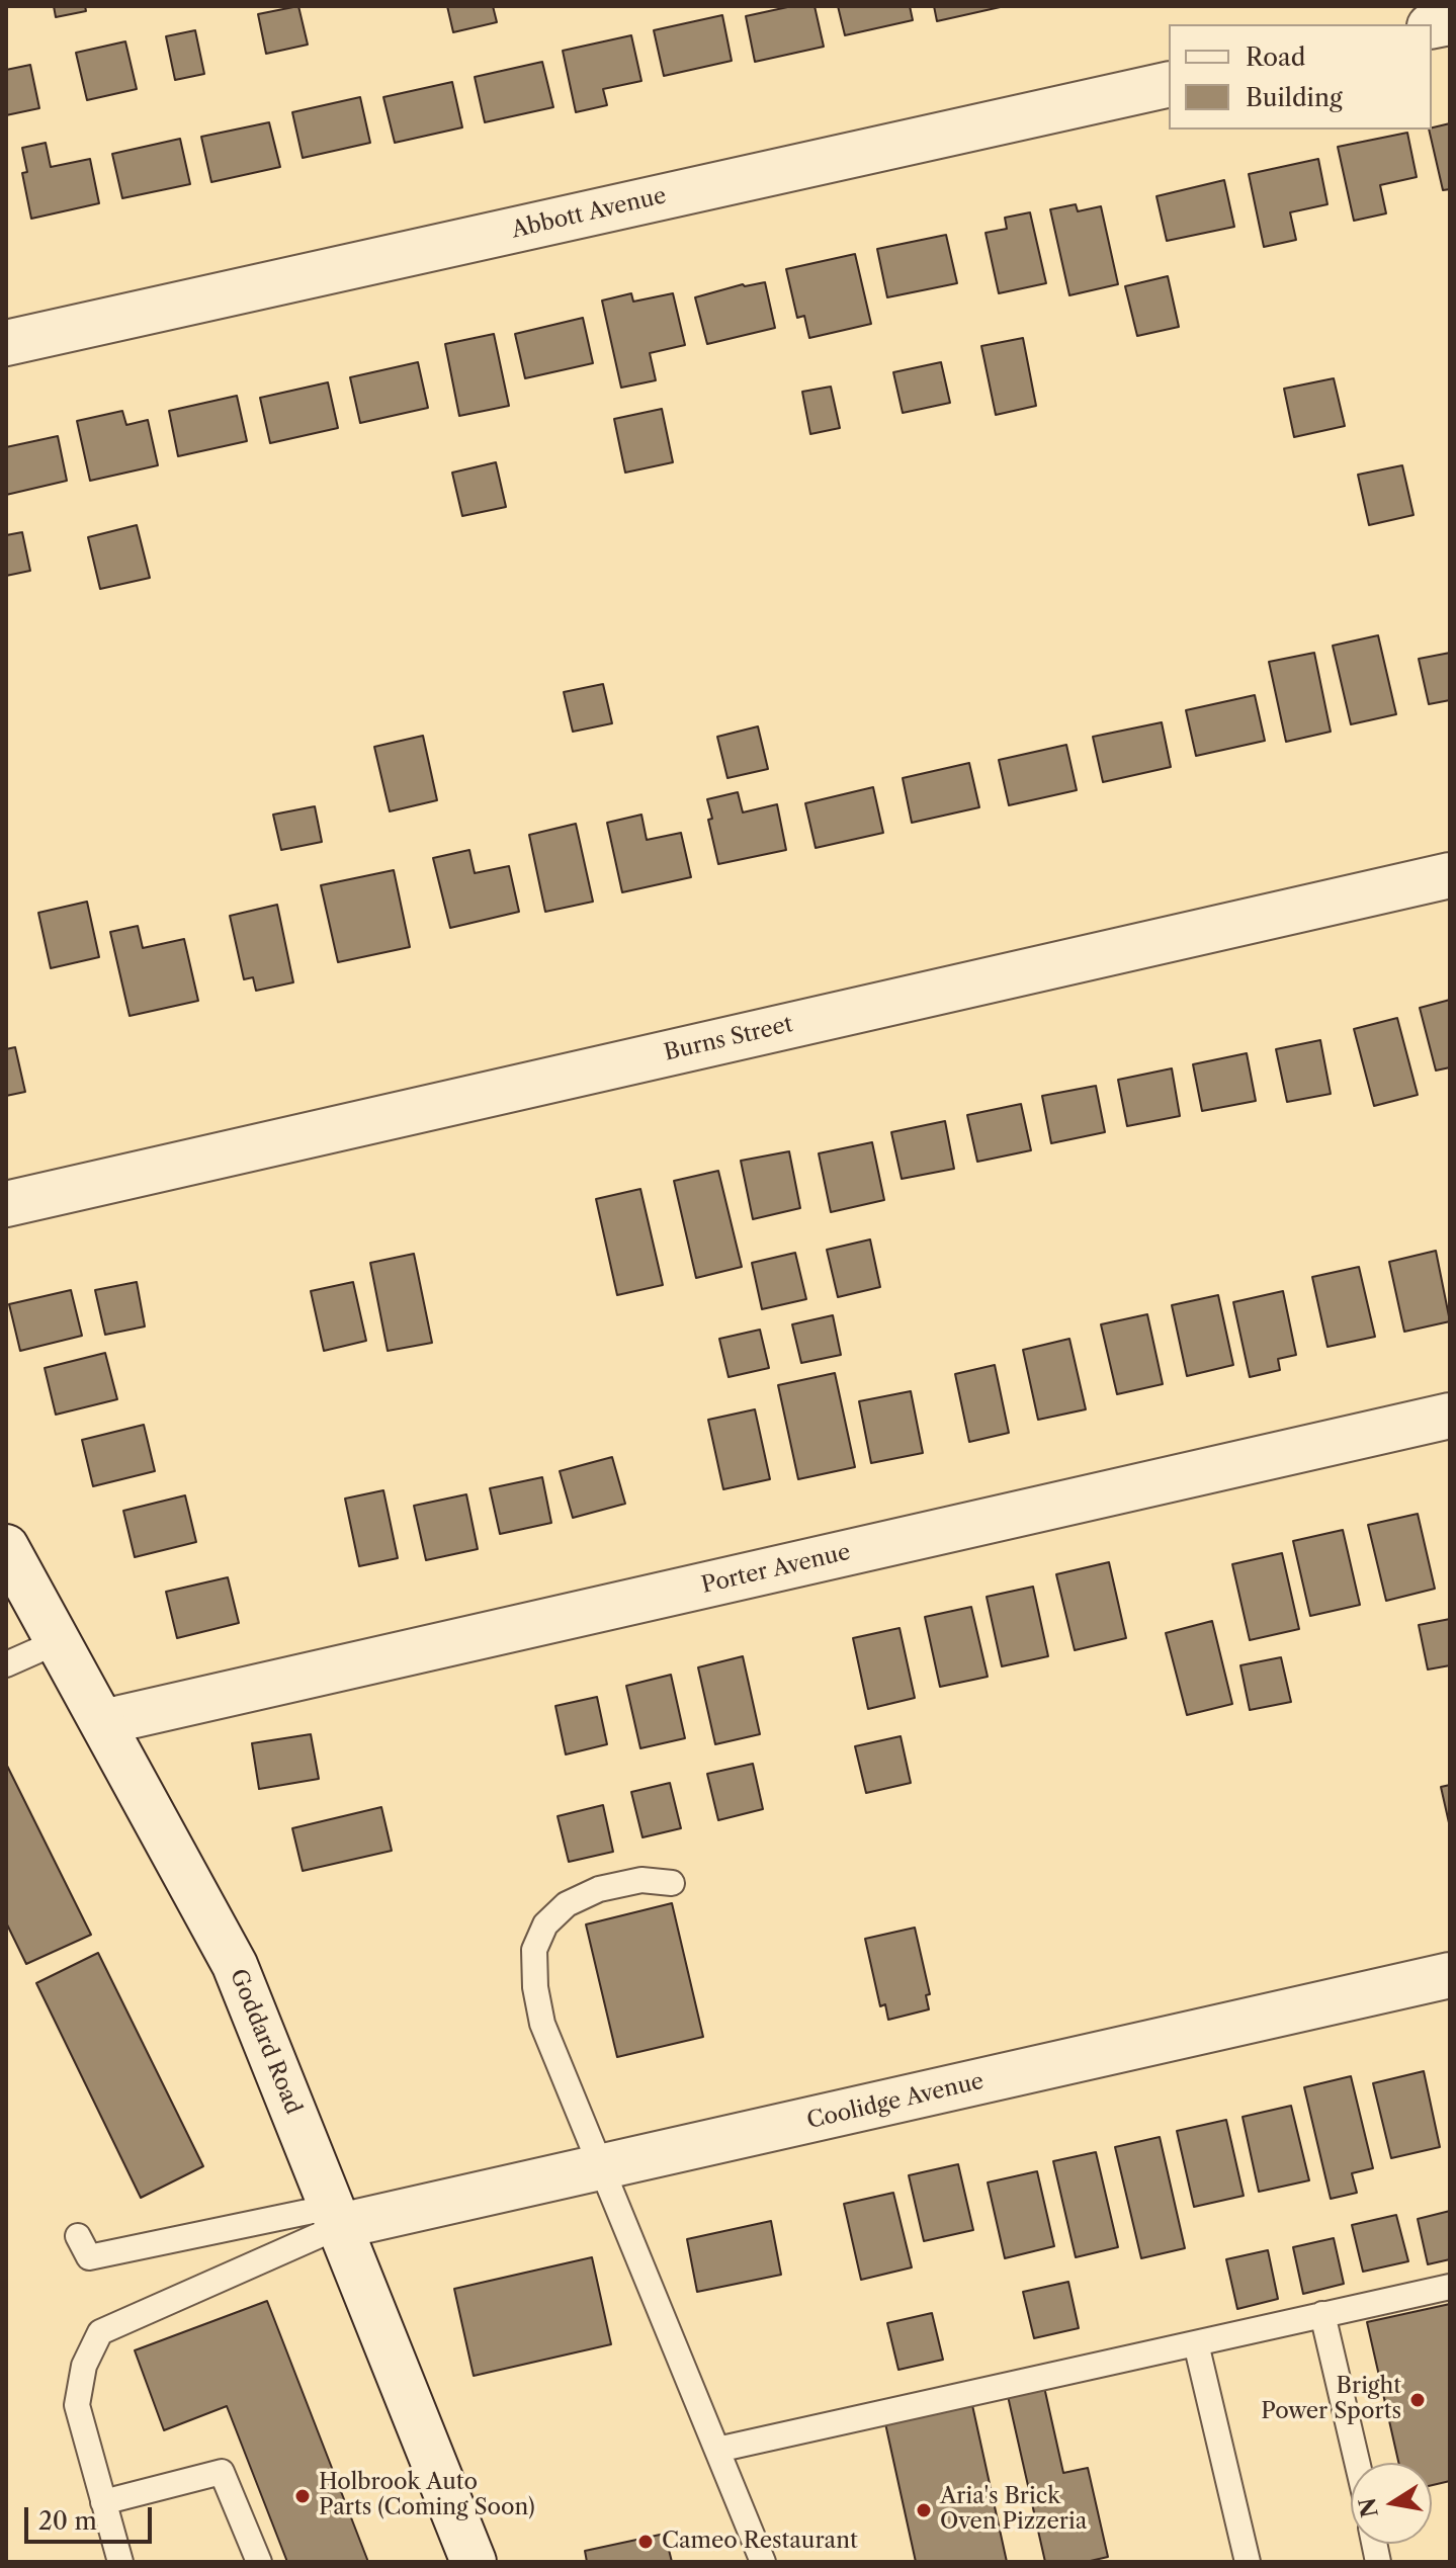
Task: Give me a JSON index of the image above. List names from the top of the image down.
{
  "streets": {
    "street": [
      "Abbott Avenue",
      "Burns Street",
      "Porter Avenue",
      "Goddard Road",
      "Coolidge Avenue"
    ]
  },
  "crossings": [
    ["Porter Avenue", "Goddard Road"],
    ["Goddard Road", "Coolidge Avenue"]
  ],
  "places": [
    "Bright Power Sports",
    "Holbrook Auto Parts (Coming Soon)",
    "Aria's Brick Oven Pizzeria",
    "Cameo Restaurant"
  ],
  "legend": ["Road", "Building"],
  "scale_bar": "20 m",
  "north": "left"
}
